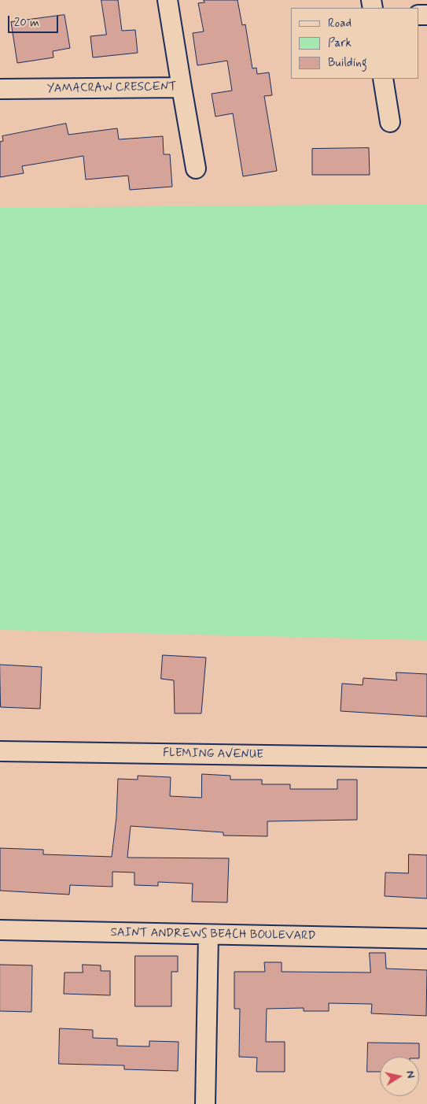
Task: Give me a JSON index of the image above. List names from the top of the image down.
{
  "streets": {
    "street": ["YAMACRAW CRESCENT", "FLEMING AVENUE", "SAINT ANDREWS BEACH BOULEVARD"]
  },
  "legend": ["Road", "Park", "Building"],
  "scale_bar": "20 m",
  "north": "right"
}
